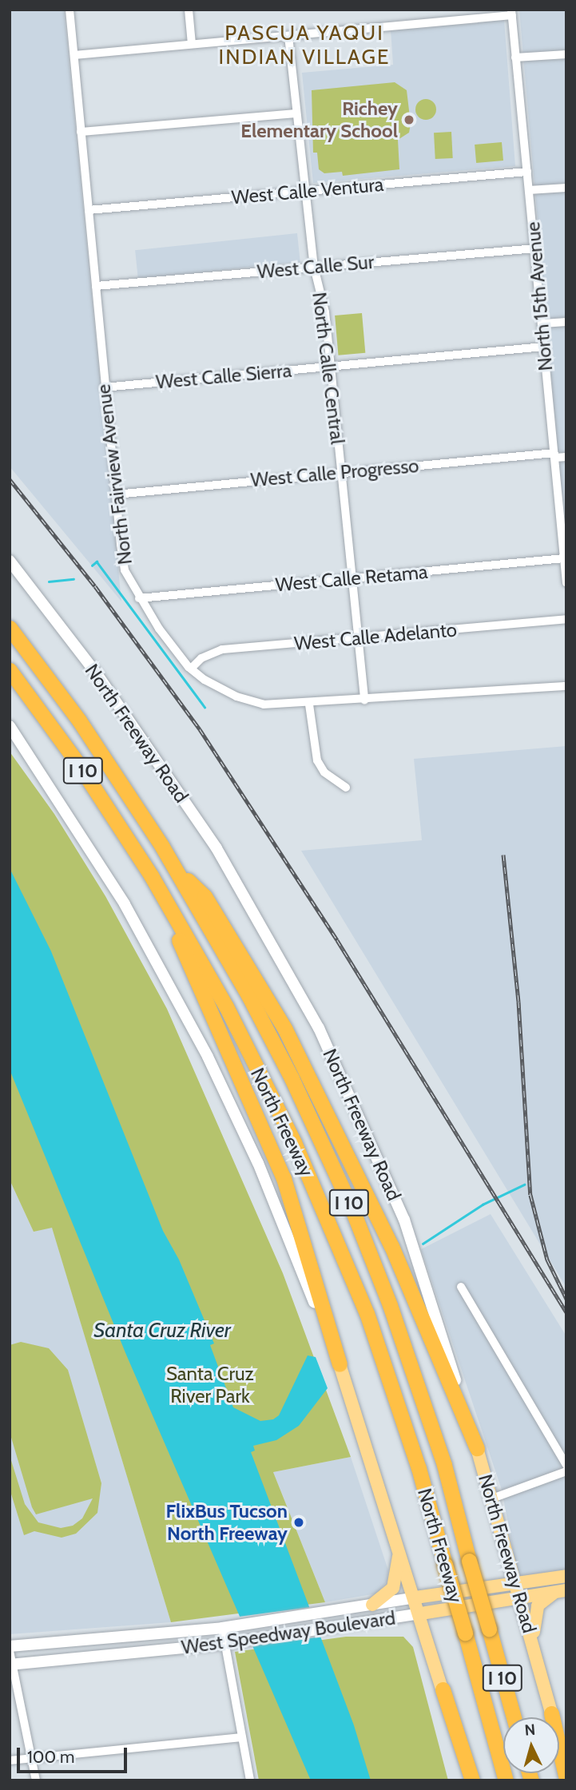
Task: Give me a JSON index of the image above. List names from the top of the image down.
{
  "streets": {
    "highway": ["I 10", "North Freeway"],
    "main road": ["North Freeway Road", "West Speedway Boulevard"],
    "street": [
      "West Calle Ventura",
      "West Calle Sur",
      "North 15th Avenue",
      "North Calle Central",
      "West Calle Sierra",
      "West Calle Progresso",
      "North Fairview Avenue",
      "West Calle Retama",
      "West Calle Adelanto"
    ]
  },
  "crossings": [
    ["West Calle Ventura", "North 15th Avenue"],
    ["West Calle Ventura", "North Calle Central"],
    ["West Calle Ventura", "North Fairview Avenue"],
    ["West Calle Sur", "North 15th Avenue"],
    ["West Calle Sur", "North Calle Central"],
    ["West Calle Sur", "North Fairview Avenue"],
    ["North 15th Avenue", "West Calle Sierra"],
    ["North 15th Avenue", "West Calle Progresso"],
    ["North 15th Avenue", "West Calle Retama"],
    ["North Calle Central", "West Calle Sierra"],
    ["North Calle Central", "West Calle Progresso"],
    ["North Calle Central", "North Fairview Avenue"],
    ["North Calle Central", "West Calle Retama"],
    ["North Calle Central", "West Calle Adelanto"],
    ["West Calle Sierra", "North Fairview Avenue"],
    ["West Calle Progresso", "North Fairview Avenue"],
    ["North Fairview Avenue", "West Calle Retama"],
    ["North Fairview Avenue", "West Calle Adelanto"],
    ["North Freeway Road", "West Speedway Boulevard"]
  ],
  "districts": ["PASCUA YAQUI INDIAN VILLAGE"],
  "water": ["Santa Cruz River"],
  "parks": ["Santa Cruz River Park"],
  "places": ["Richey Elementary School", "FlixBus Tucson North Freeway"],
  "scale_bar": "100 m",
  "north": "top"
}
